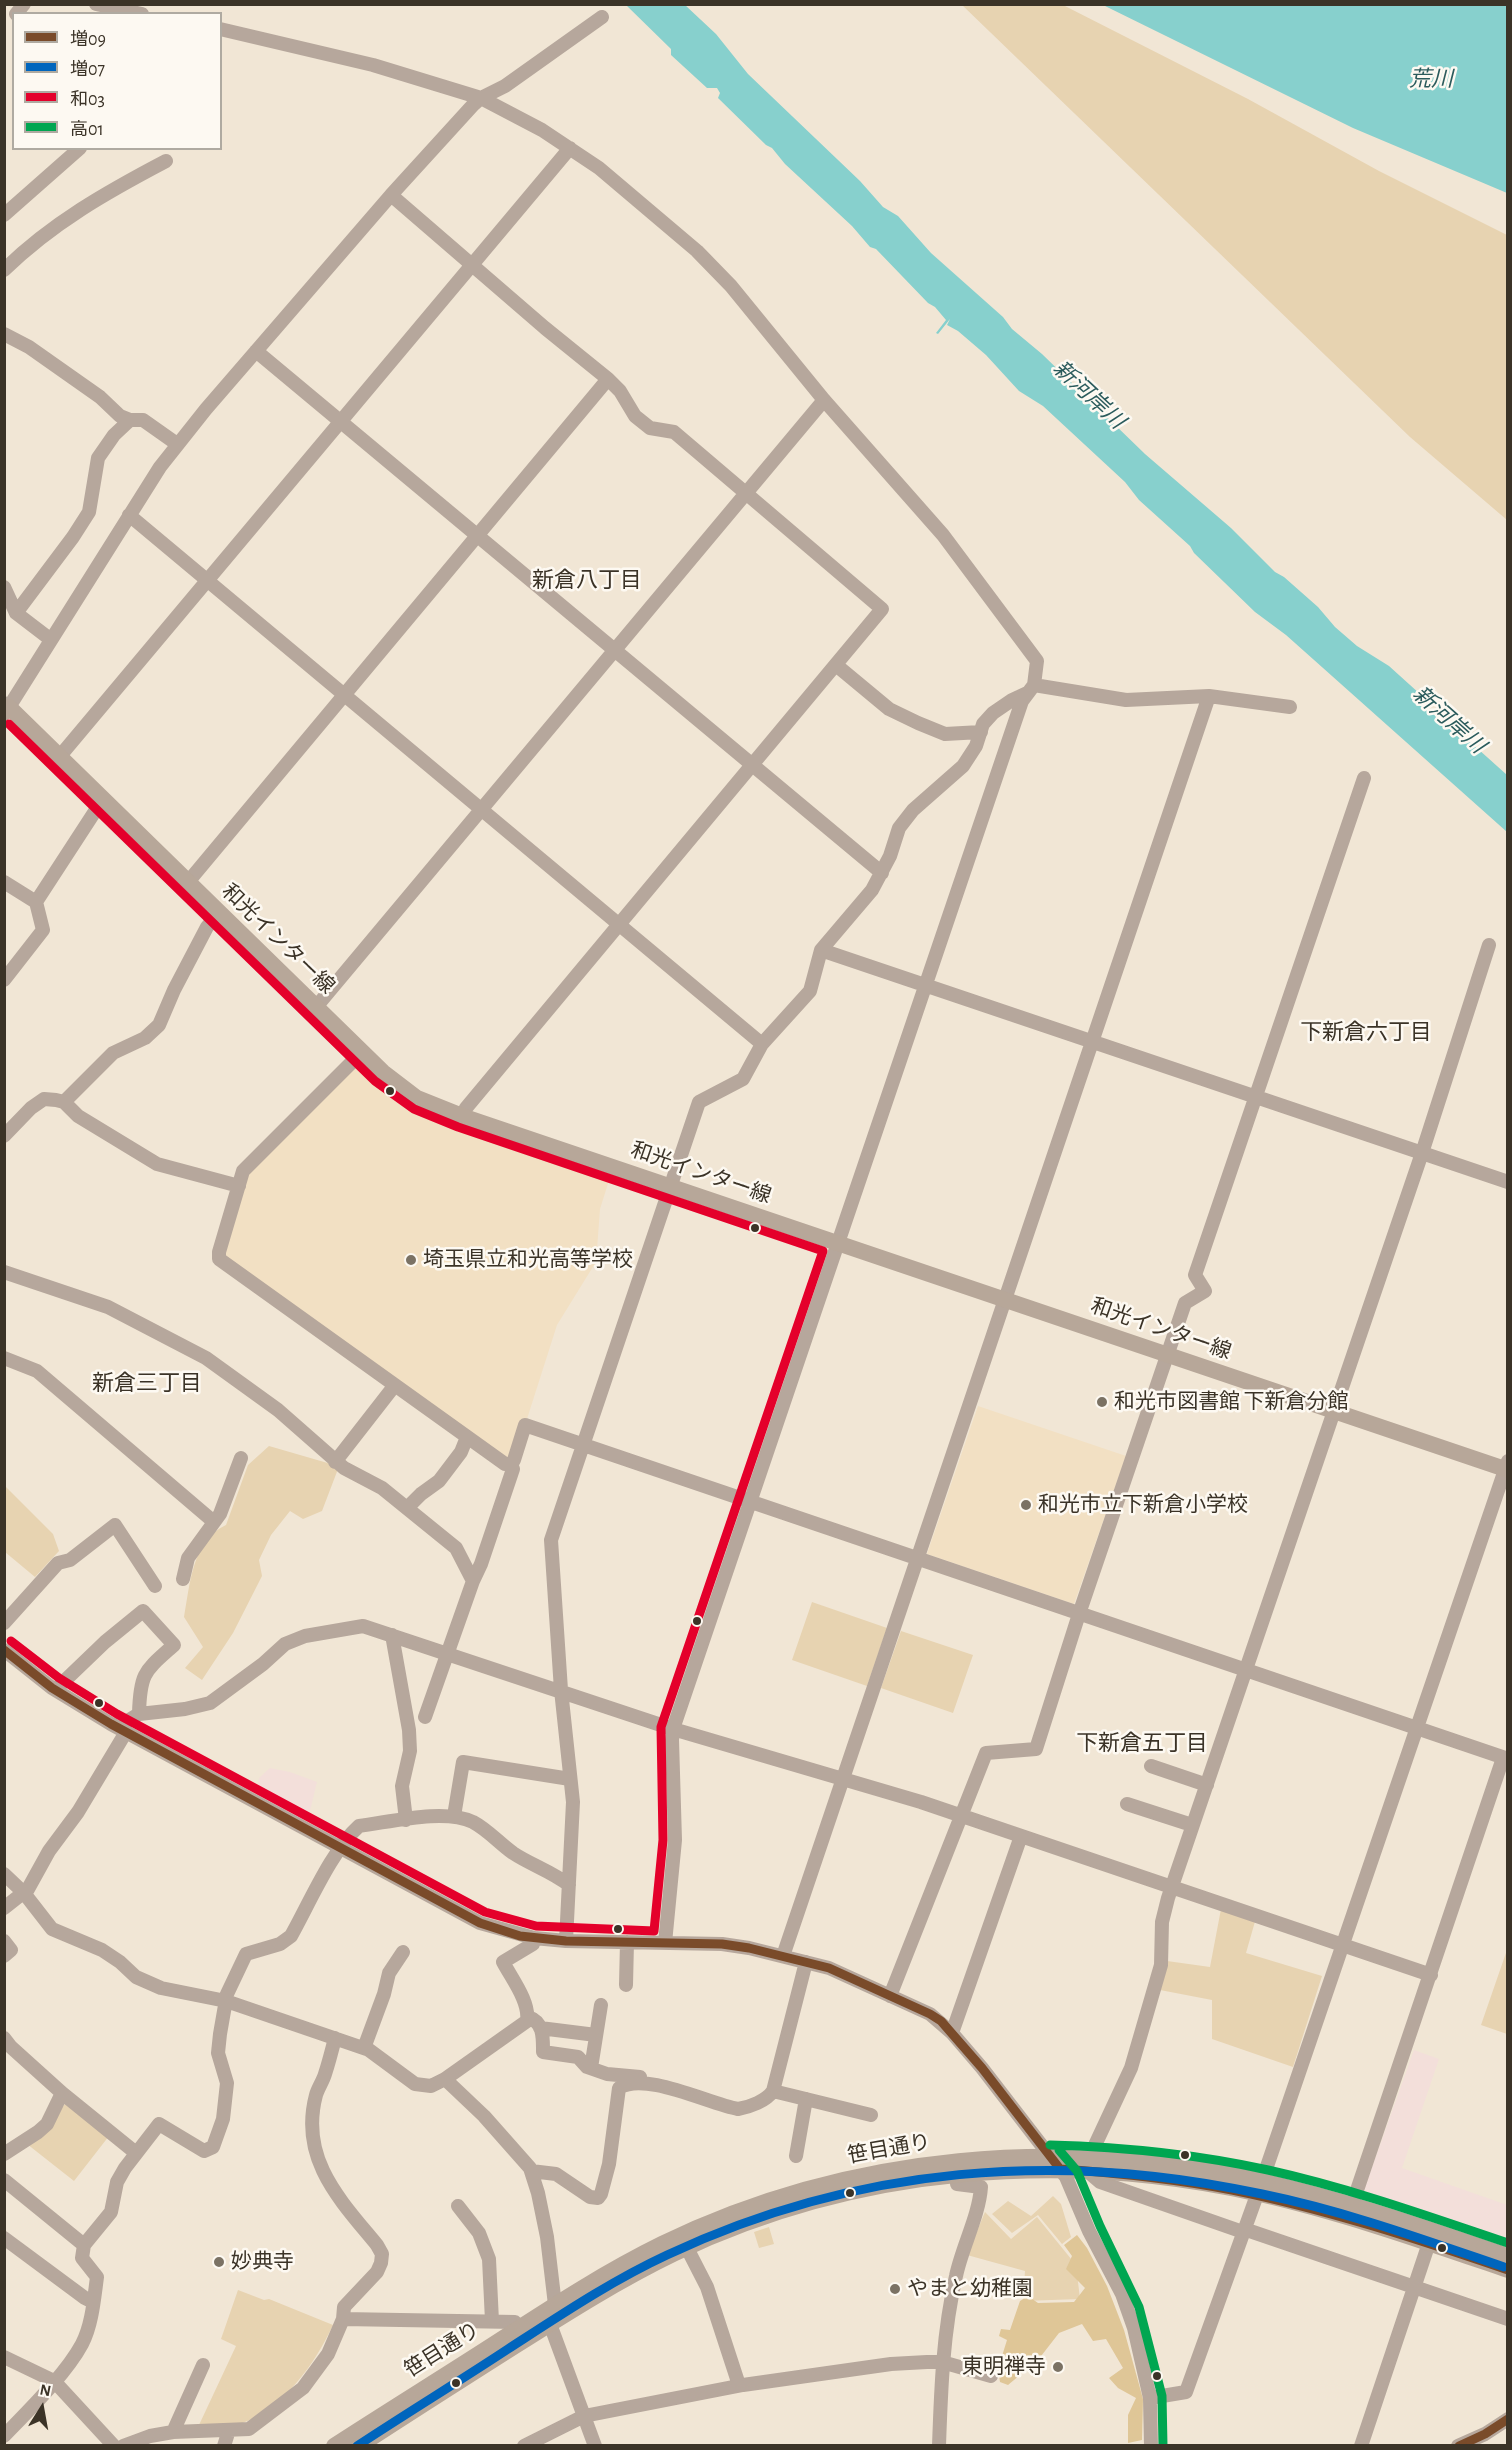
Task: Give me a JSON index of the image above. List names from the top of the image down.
{
  "streets": {
    "main road": ["和光インター線", "笹目通り"]
  },
  "districts": [
    "新倉八丁目",
    "下新倉六丁目",
    "新倉三丁目",
    "下新倉五丁目"
  ],
  "water": ["荒川", "新河岸川"],
  "places": [
    "埼玉県立和光高等学校",
    "和光市図書館 下新倉分館",
    "和光市立下新倉小学校",
    "妙典寺",
    "やまと幼稚園",
    "東明禅寺"
  ],
  "lines": [
    "transit line 和03",
    "transit line 増09",
    "transit line 高01",
    "transit line 増07"
  ],
  "legend": [
    "増09",
    "増07",
    "和03",
    "高01"
  ],
  "north": "top"
}
